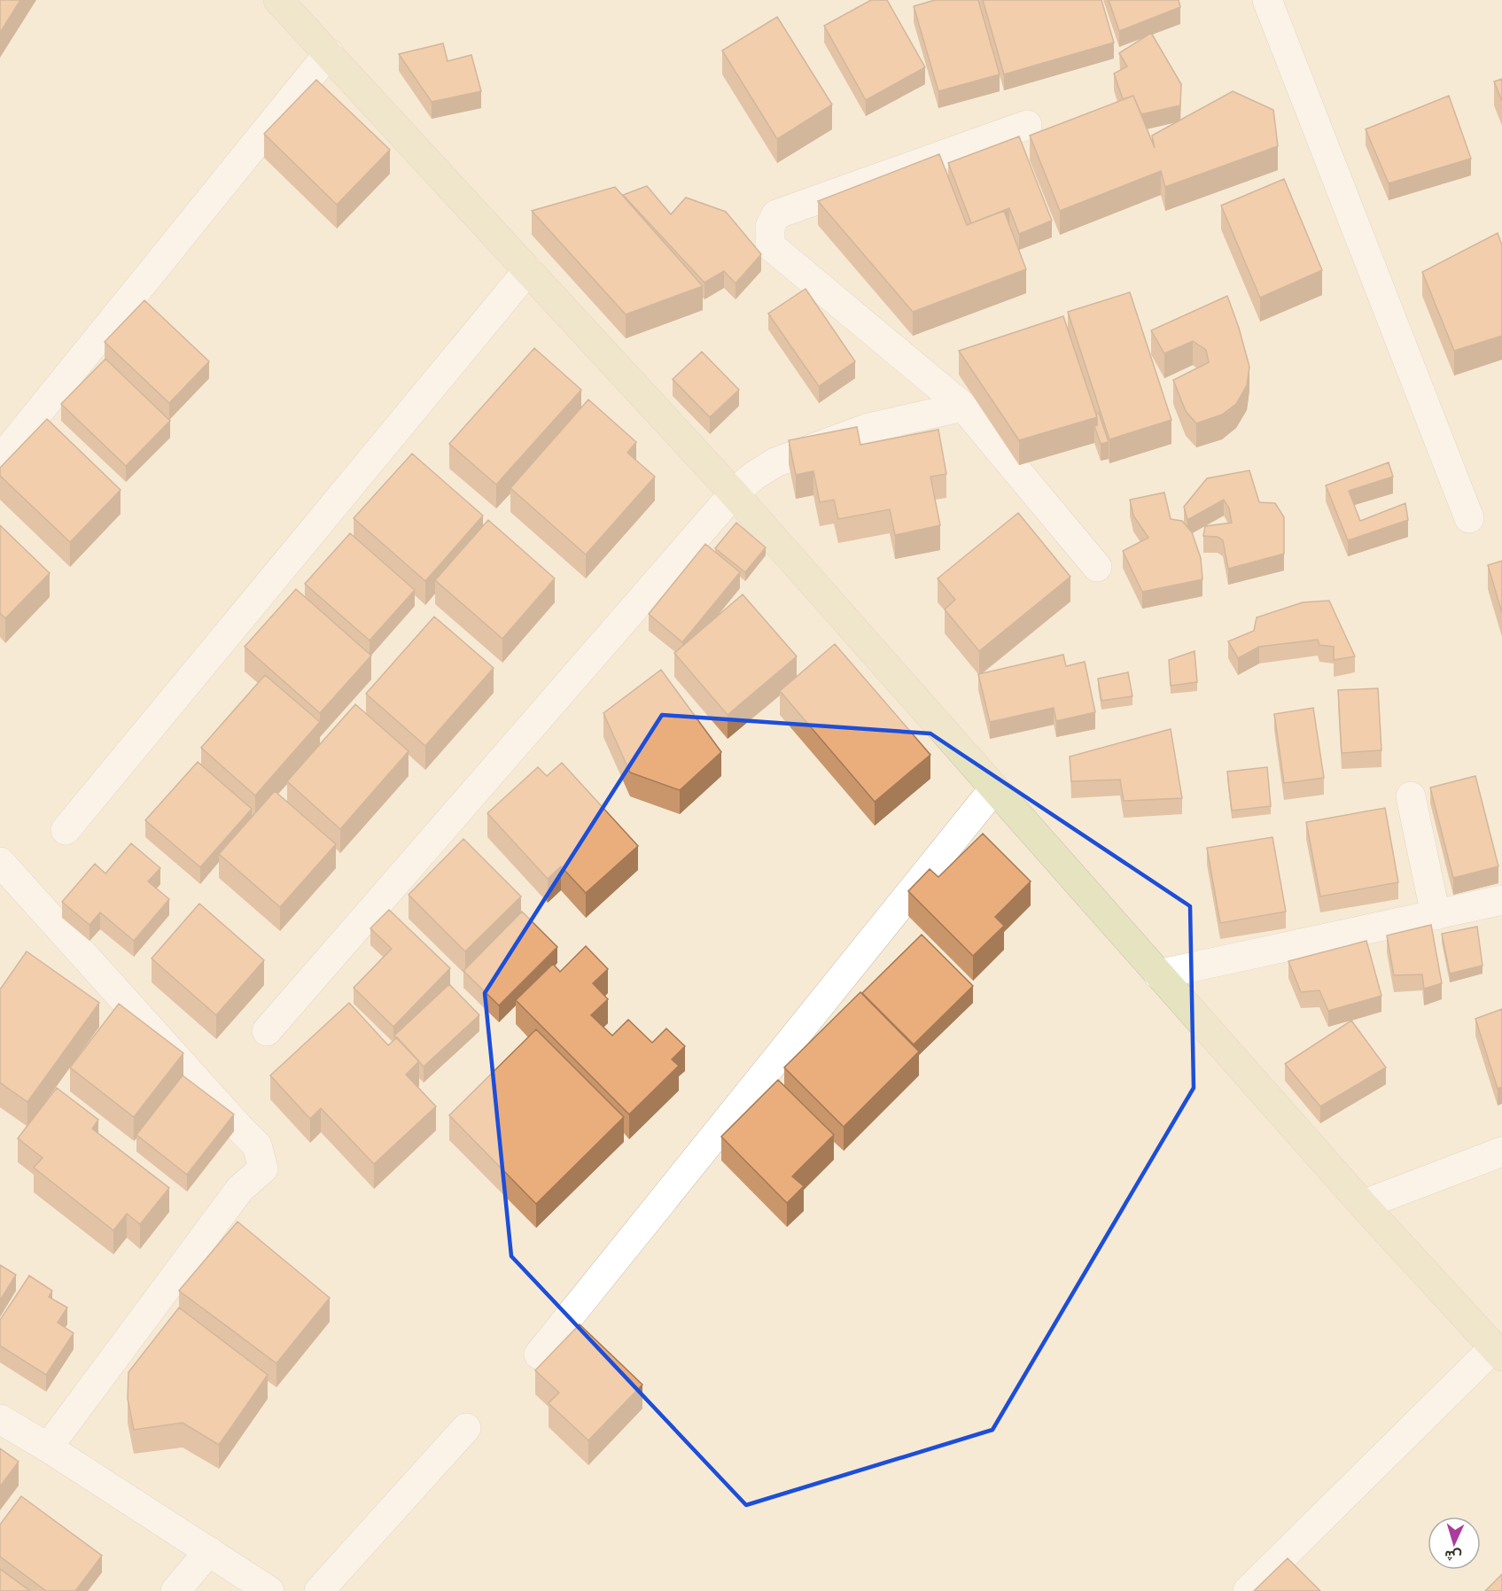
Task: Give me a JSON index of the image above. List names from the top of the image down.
{
  "north": "bottom"
}
